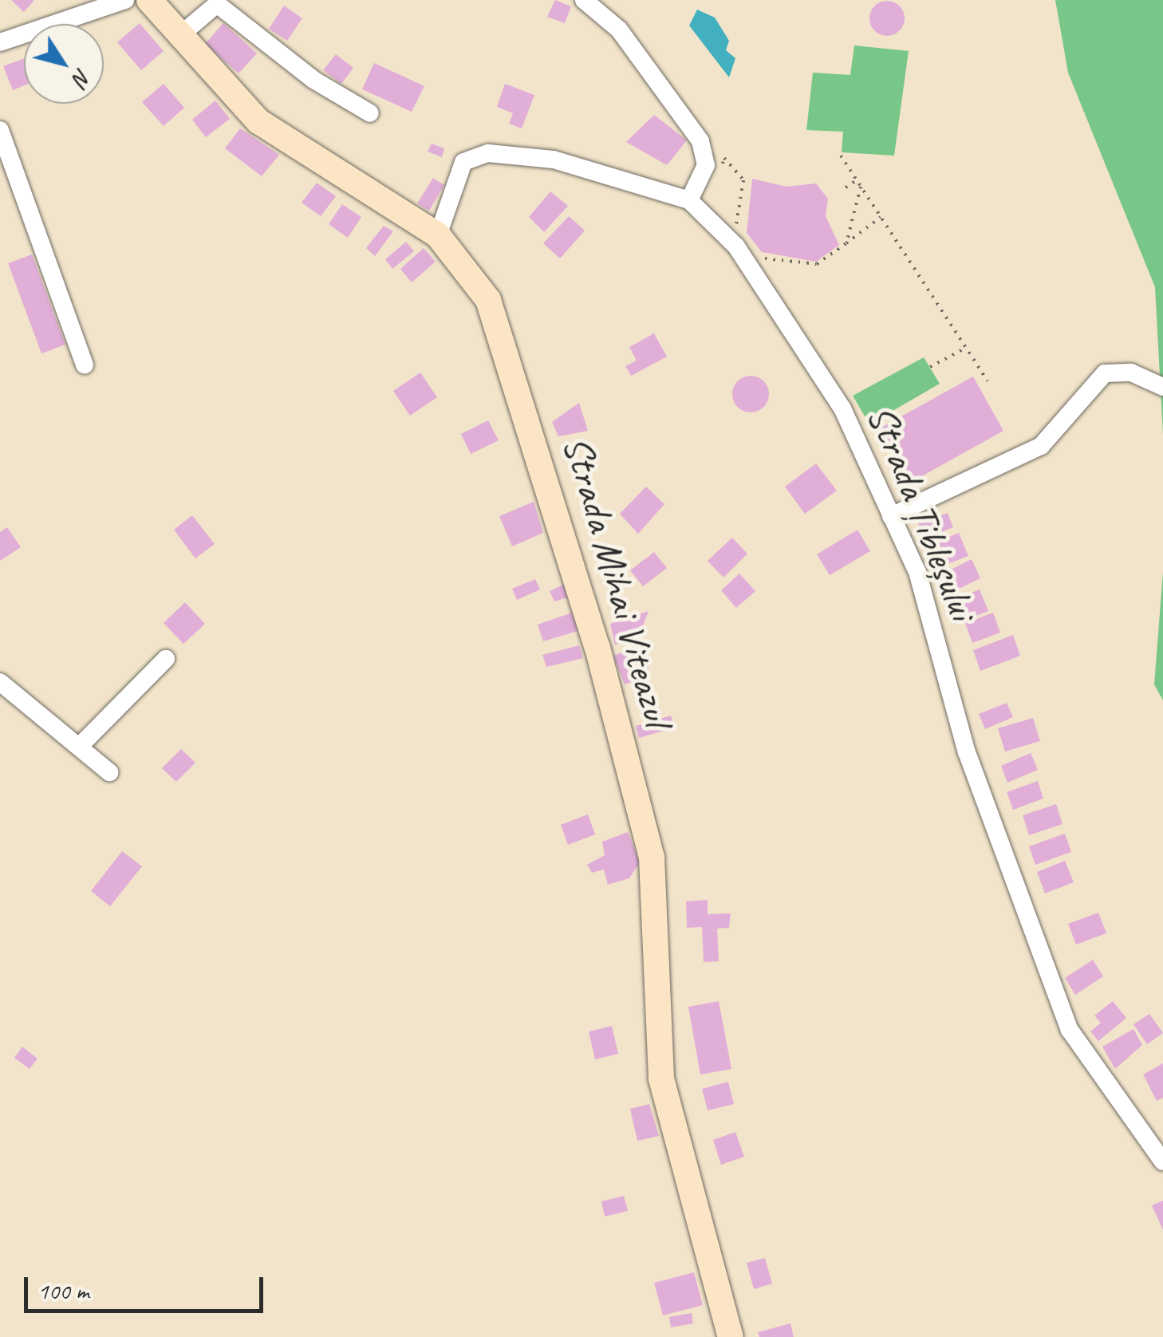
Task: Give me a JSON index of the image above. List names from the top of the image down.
{
  "streets": {
    "main road": ["Strada Mihai Viteazul"],
    "street": ["Strada Țibleșului"]
  },
  "crossings": [
    ["Strada Țibleșului", "Strada Mihai Viteazul"]
  ],
  "scale_bar": "100 m",
  "north": "bottom right"
}
